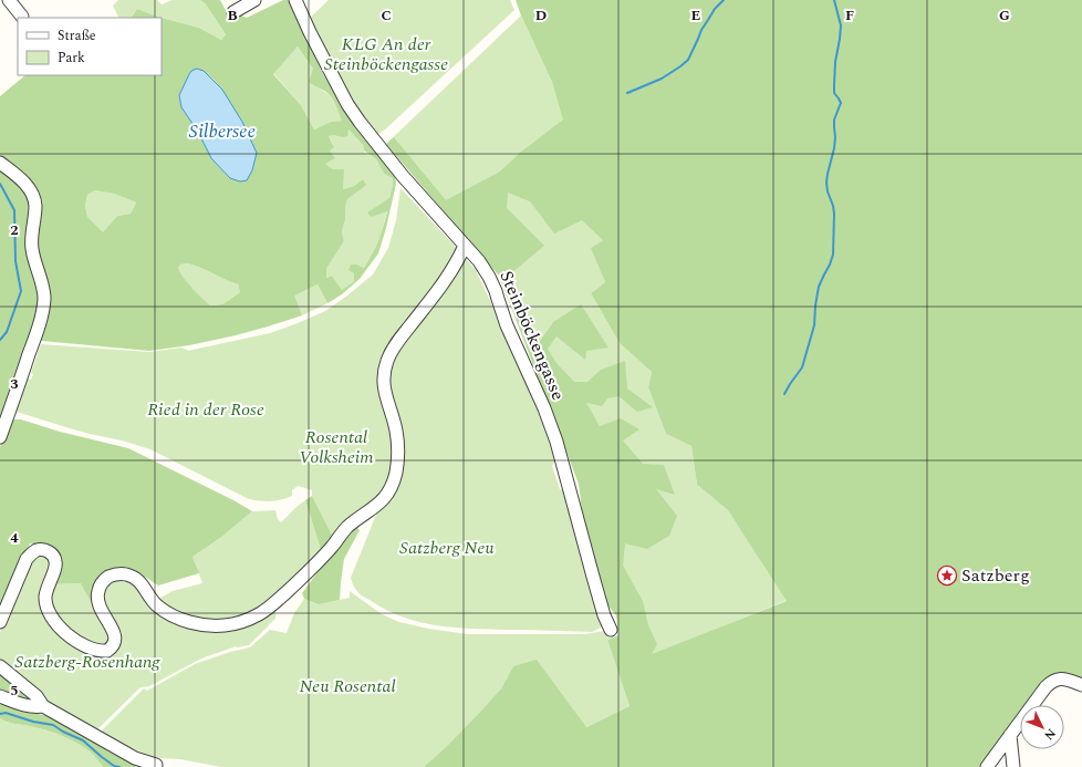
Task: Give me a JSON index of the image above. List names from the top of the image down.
{
  "streets": {
    "street": ["Steinböckengasse"]
  },
  "water": ["Silbersee"],
  "parks": [
    "KLG An der Steinböckengasse",
    "Ried in der Rose",
    "Rosental Volksheim",
    "Satzberg Neu",
    "Satzberg-Rosenhang",
    "Neu Rosental"
  ],
  "places": {
    "place": ["Satzberg"]
  },
  "legend": ["Straße", "Park"],
  "north": "bottom right",
  "grid": {
    "columns": [
      "B",
      "C",
      "D",
      "E",
      "F",
      "G"
    ],
    "rows": [
      "2",
      "3",
      "4",
      "5"
    ]
  }
}
